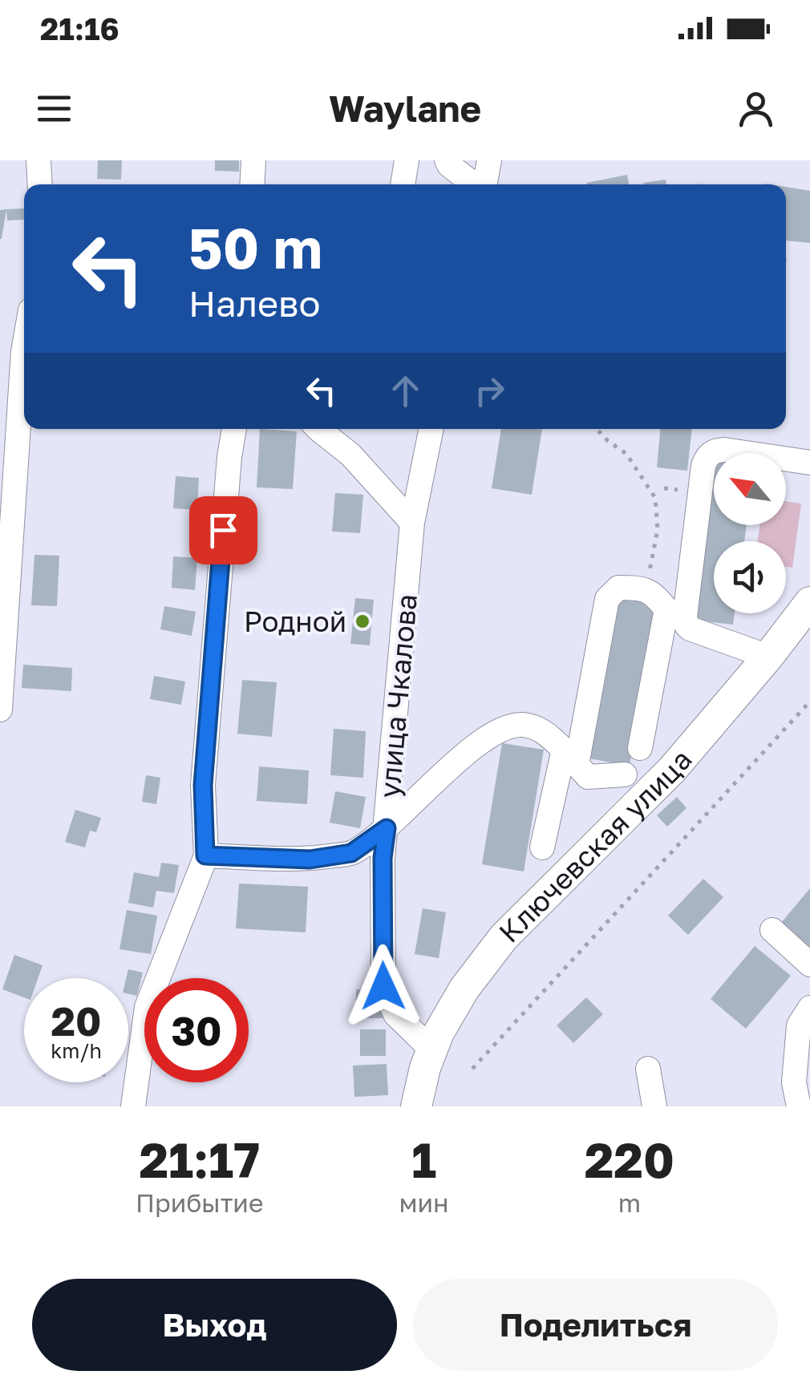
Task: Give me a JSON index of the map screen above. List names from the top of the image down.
{
  "streets": {
    "main road": ["Ключевская улица"],
    "street": ["улица Чкалова"]
  },
  "crossings": [
    ["улица Чкалова", "Ключевская улица"]
  ],
  "places": ["Родной"],
  "north": "top left",
  "page": {
    "status": "21:16",
    "header": "Waylane",
    "turn": ["50 m", "Налево"],
    "speed": "20 km/h",
    "limit": "30",
    "eta": [
      "21:17",
      "Прибытие",
      "1",
      "мин",
      "220",
      "m"
    ],
    "buttons": ["Выход", "Поделиться"]
  }
}
